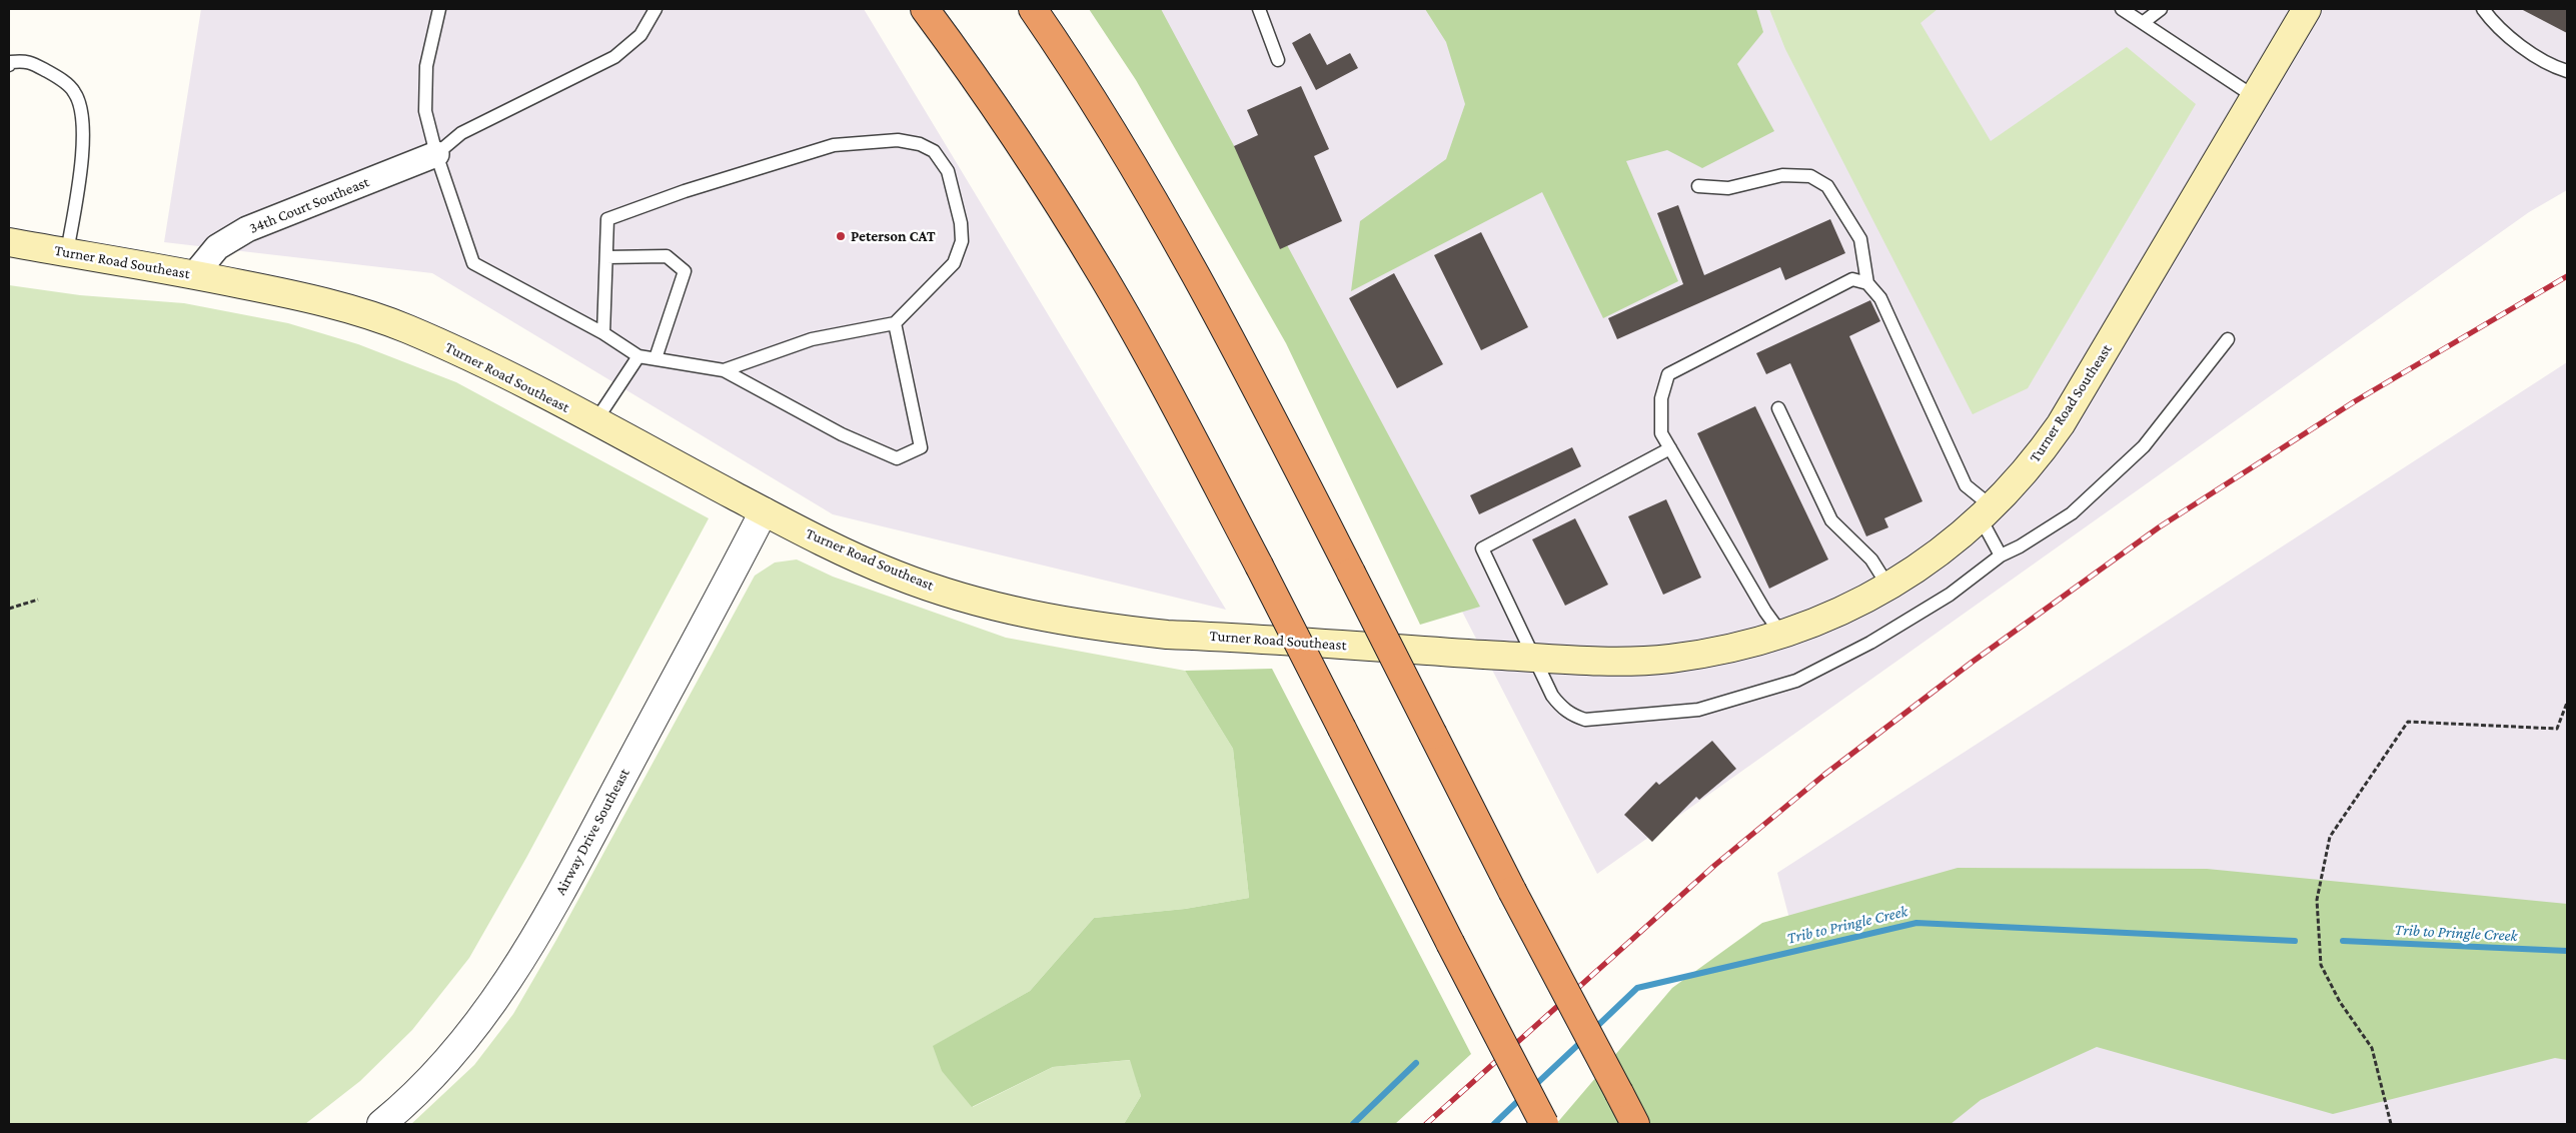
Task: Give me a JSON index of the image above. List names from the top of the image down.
{
  "streets": {
    "main road": ["Turner Road Southeast"],
    "street": ["34th Court Southeast", "Airway Drive Southeast"]
  },
  "crossings": [
    ["34th Court Southeast", "Turner Road Southeast"],
    ["Turner Road Southeast", "Airway Drive Southeast"]
  ],
  "water": ["Trib to Pringle Creek"],
  "places": ["Peterson CAT"]
}
